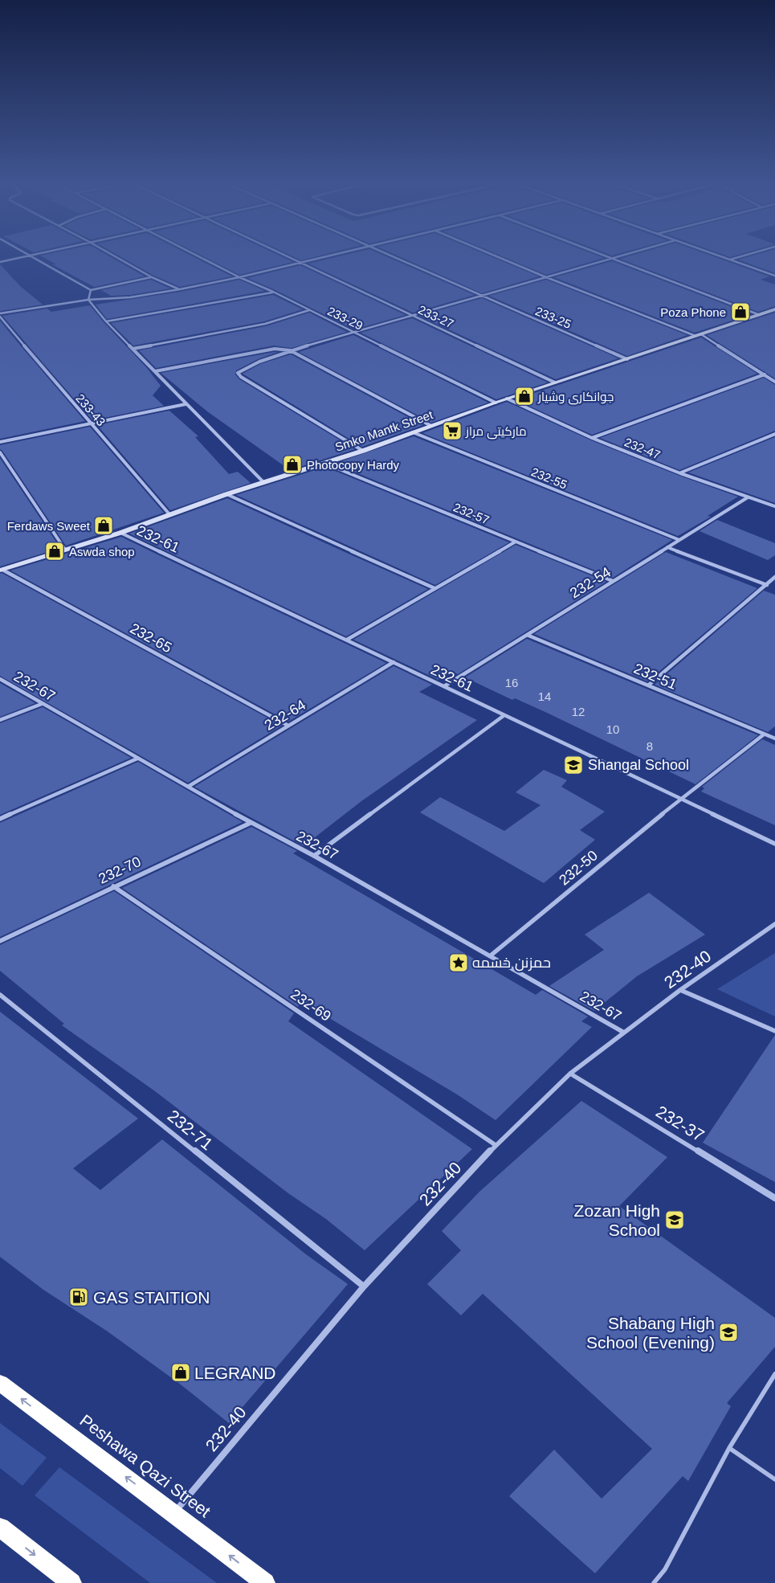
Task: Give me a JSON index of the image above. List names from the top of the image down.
{
  "streets": {
    "highway": ["Peshawa Qazi Street"],
    "main road": ["Smko Mantk Street"],
    "street": [
      "233-27",
      "233-25",
      "233-29",
      "233-43",
      "232-47",
      "232-55",
      "232-57",
      "232-61",
      "232-54",
      "232-65",
      "232-51",
      "232-67",
      "232-64",
      "232-50",
      "232-70",
      "232-40",
      "232-69",
      "232-37",
      "232-71"
    ]
  },
  "crossings": [
    ["233-27", "Smko Mantk Street"],
    ["233-25", "Smko Mantk Street"],
    ["233-29", "Smko Mantk Street"],
    ["233-43", "Smko Mantk Street"],
    ["Smko Mantk Street", "232-47"],
    ["Smko Mantk Street", "232-55"],
    ["Smko Mantk Street", "232-57"],
    ["Smko Mantk Street", "232-61"],
    ["Smko Mantk Street", "232-65"],
    ["232-47", "232-54"],
    ["232-55", "232-54"],
    ["232-57", "232-54"],
    ["232-61", "232-54"],
    ["232-61", "232-64"],
    ["232-61", "232-50"],
    ["232-54", "232-51"],
    ["232-65", "232-64"],
    ["232-51", "232-50"],
    ["232-67", "232-64"],
    ["232-67", "232-50"],
    ["232-67", "232-70"],
    ["232-67", "232-40"],
    ["232-70", "232-69"],
    ["232-40", "232-69"],
    ["232-40", "232-37"],
    ["232-40", "232-71"],
    ["232-40", "Peshawa Qazi Street"]
  ],
  "one_way": ["Peshawa Qazi Street"],
  "places": {
    "shop": [
      "Poza Phone",
      "جوانکاری وشیار",
      "Photocopy Hardy",
      "Ferdaws Sweet",
      "Aswda shop",
      "LEGRAND"
    ],
    "supermarket": ["مارکیتی مراز"],
    "school or university": ["Shangal School", "Zozan High School", "Shabang High School (Evening)"],
    "place": ["حمزنن خسمه"],
    "fuel station": ["GAS STAITION"]
  },
  "house_numbers": [
    "16",
    "14",
    "12",
    "10",
    "8"
  ]
}
